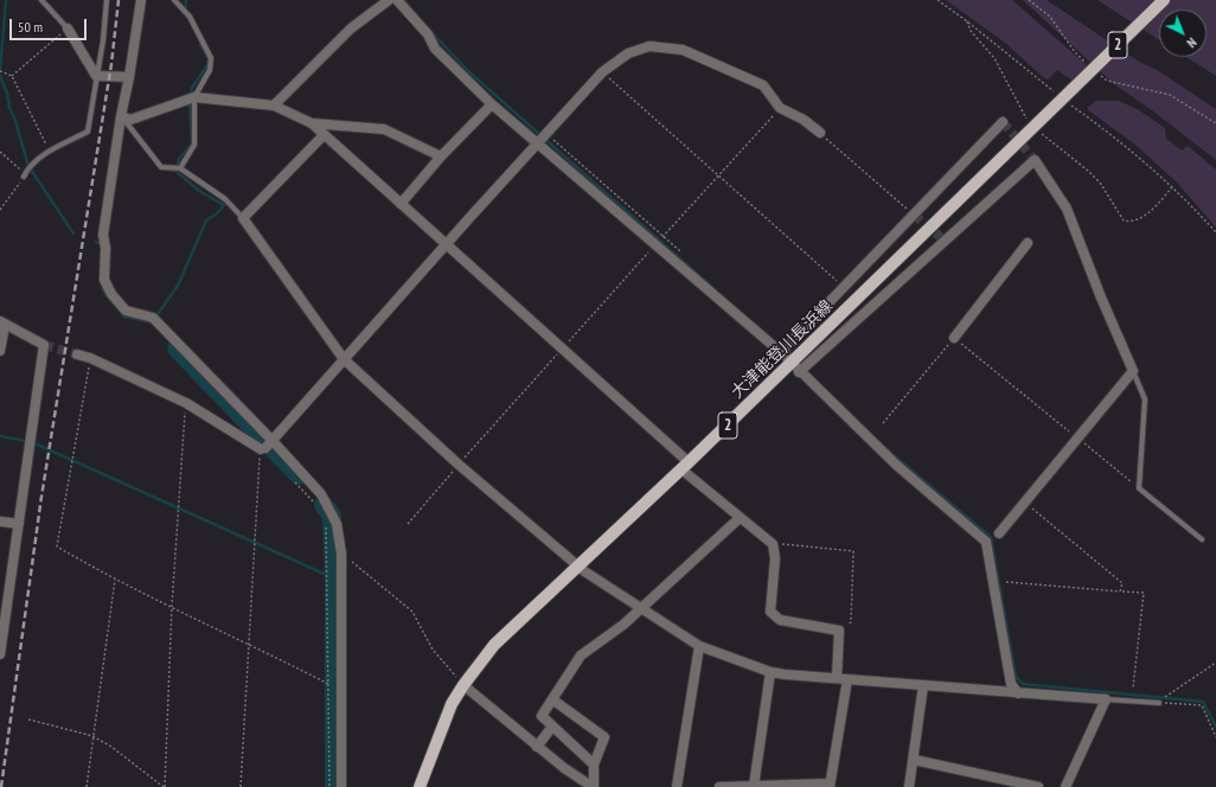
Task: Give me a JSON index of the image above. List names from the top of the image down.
{
  "streets": {
    "main road": ["2", "大津能登川長浜線"]
  },
  "scale_bar": "50 m",
  "north": "bottom right"
}
